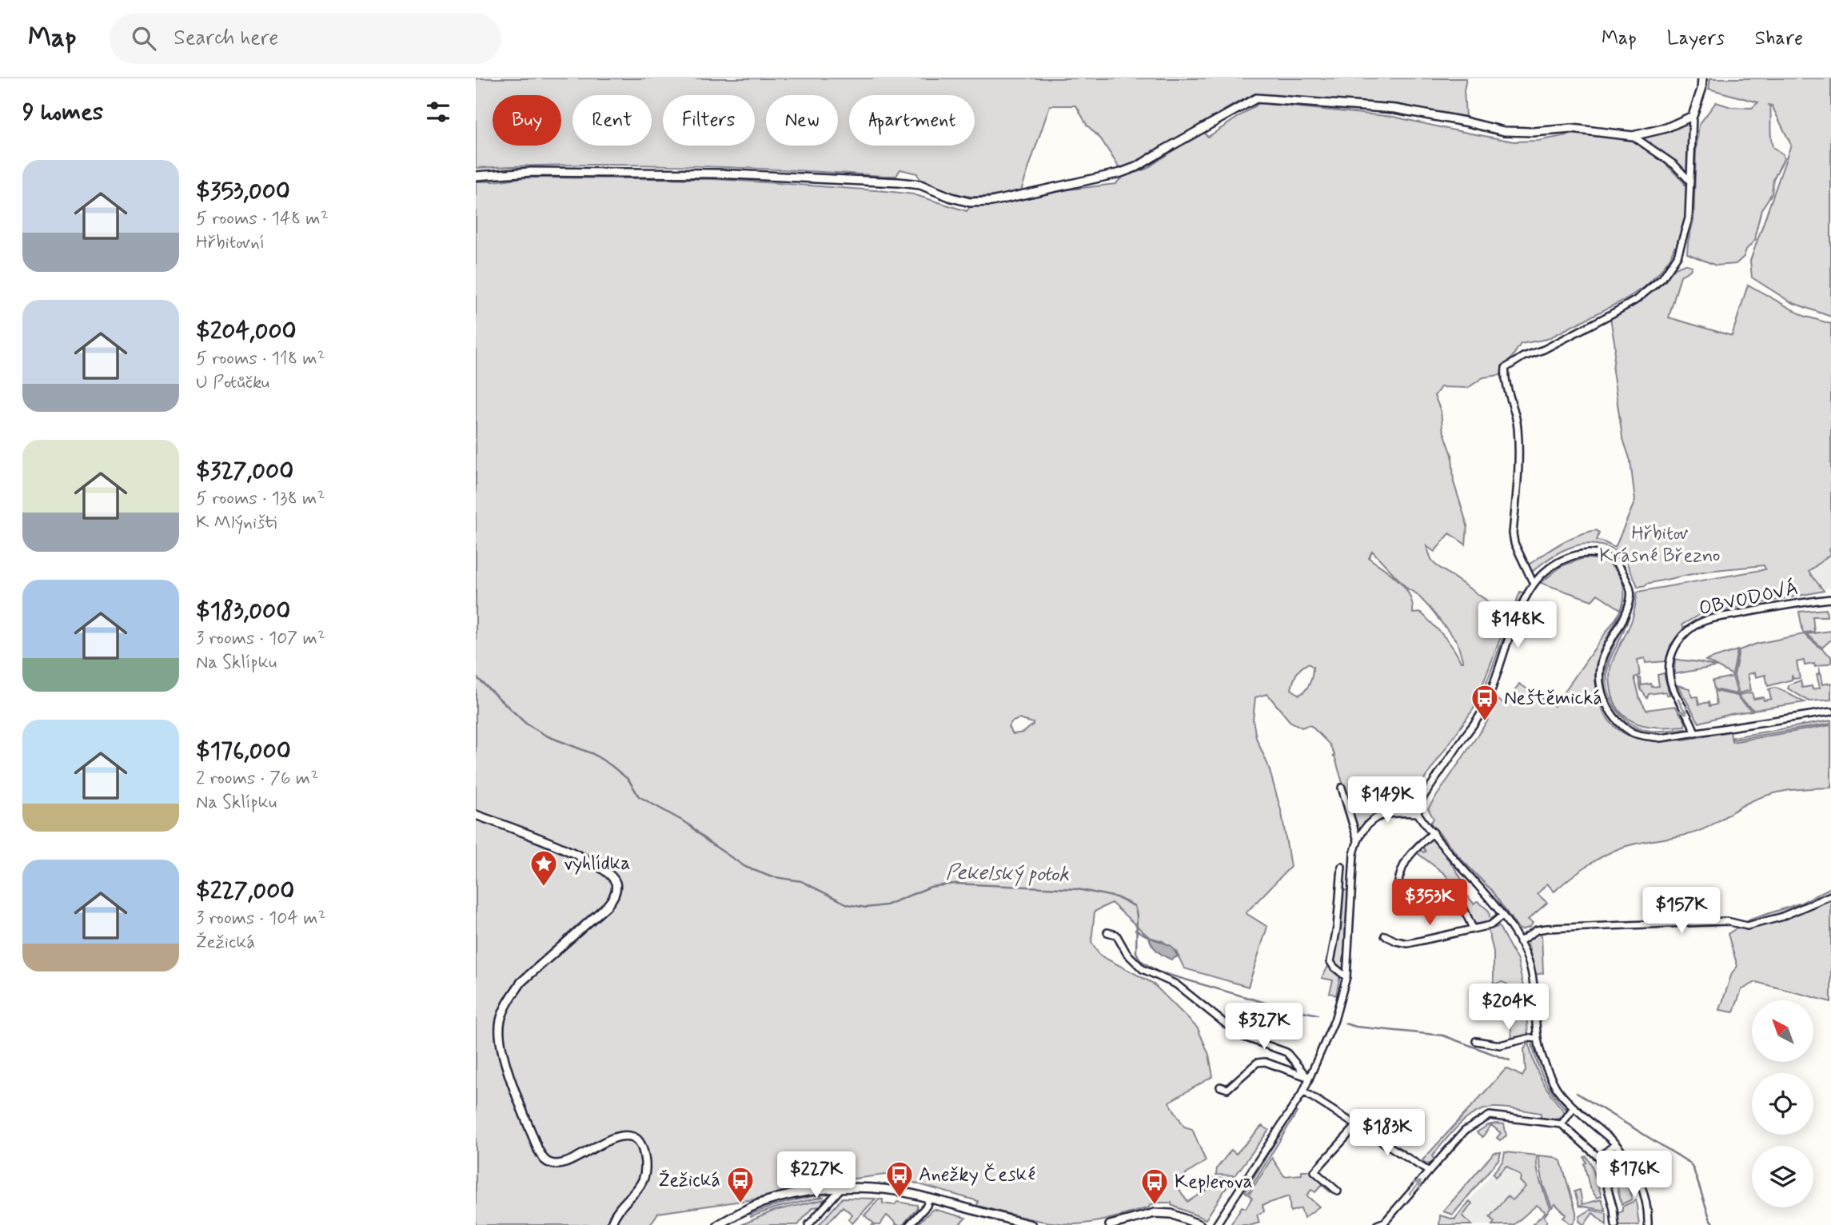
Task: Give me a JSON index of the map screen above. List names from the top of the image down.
{
  "streets": {
    "street": ["OBVODOVÁ"]
  },
  "water": ["Pekelský potok"],
  "parks": ["Hřbitov Krásné Březno"],
  "places": {
    "bus stop": [
      "Neštěmická",
      "Anežky České",
      "Žežická",
      "Keplerova"
    ],
    "place": ["vyhlídka"]
  },
  "north": "top left",
  "page": {
    "header": "Map",
    "search": "Search here",
    "nav": ["Map", "Layers", "Share"],
    "heading": "9 homes",
    "chip": [
      "Buy",
      "Rent",
      "Filters",
      "New",
      "Apartment"
    ],
    "list": [
      {
        "name": "$353,000",
        "note": "5 rooms · 148 m² · Hřbitovní"
      },
      {
        "name": "$204,000",
        "note": "5 rooms · 118 m² · U Potůčku"
      },
      {
        "name": "$327,000",
        "note": "5 rooms · 138 m² · K Mlýništi"
      },
      {
        "name": "$183,000",
        "note": "3 rooms · 107 m² · Na Sklípku"
      },
      {
        "name": "$176,000",
        "note": "2 rooms · 76 m² · Na Sklípku"
      },
      {
        "name": "$227,000",
        "note": "3 rooms · 104 m² · Žežická"
      }
    ],
    "price": [
      "$148K",
      "$149K",
      "$353K",
      "$157K",
      "$204K",
      "$327K",
      "$183K",
      "$176K",
      "$227K"
    ]
  }
}
